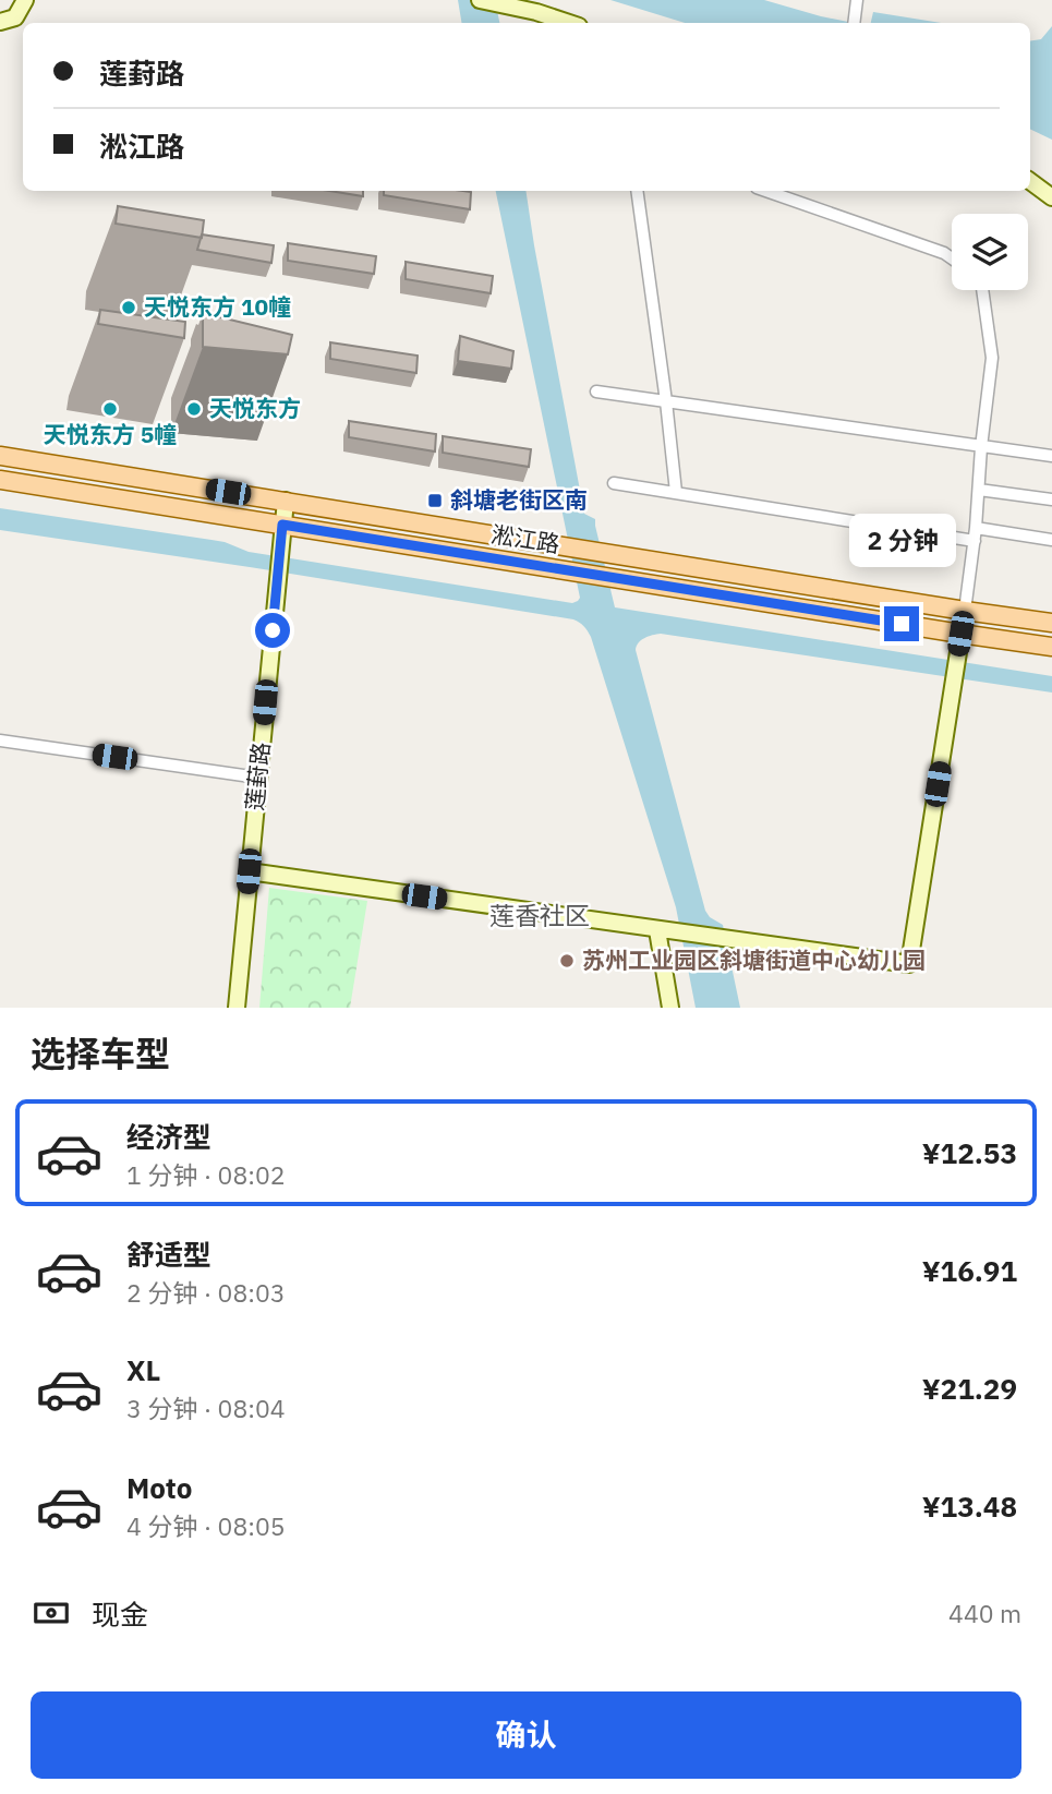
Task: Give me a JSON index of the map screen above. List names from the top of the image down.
{
  "streets": {
    "main road": ["淞江路"],
    "street": ["莲葑路"]
  },
  "crossings": [
    ["淞江路", "莲葑路"]
  ],
  "districts": ["莲香社区"],
  "places": {
    "other": [
      "天悦东方 10幢",
      "天悦东方 5幢",
      "天悦东方",
      "苏州工业园区斜塘街道中心幼儿园"
    ],
    "transit": ["斜塘老街区南"]
  },
  "page": {
    "banner": ["莲葑路", "淞江路"],
    "bubble": "2 分钟",
    "heading": "选择车型",
    "list": [
      {
        "name": "经济型",
        "note": "1 分钟 · 08:02",
        "value": "¥12.53"
      },
      {
        "name": "舒适型",
        "note": "2 分钟 · 08:03",
        "value": "¥16.91"
      },
      {
        "name": "XL",
        "note": "3 分钟 · 08:04",
        "value": "¥21.29"
      },
      {
        "name": "Moto",
        "note": "4 分钟 · 08:05",
        "value": "¥13.48"
      }
    ],
    "pay": ["现金", "440 m"],
    "buttons": "确认"
  }
}
